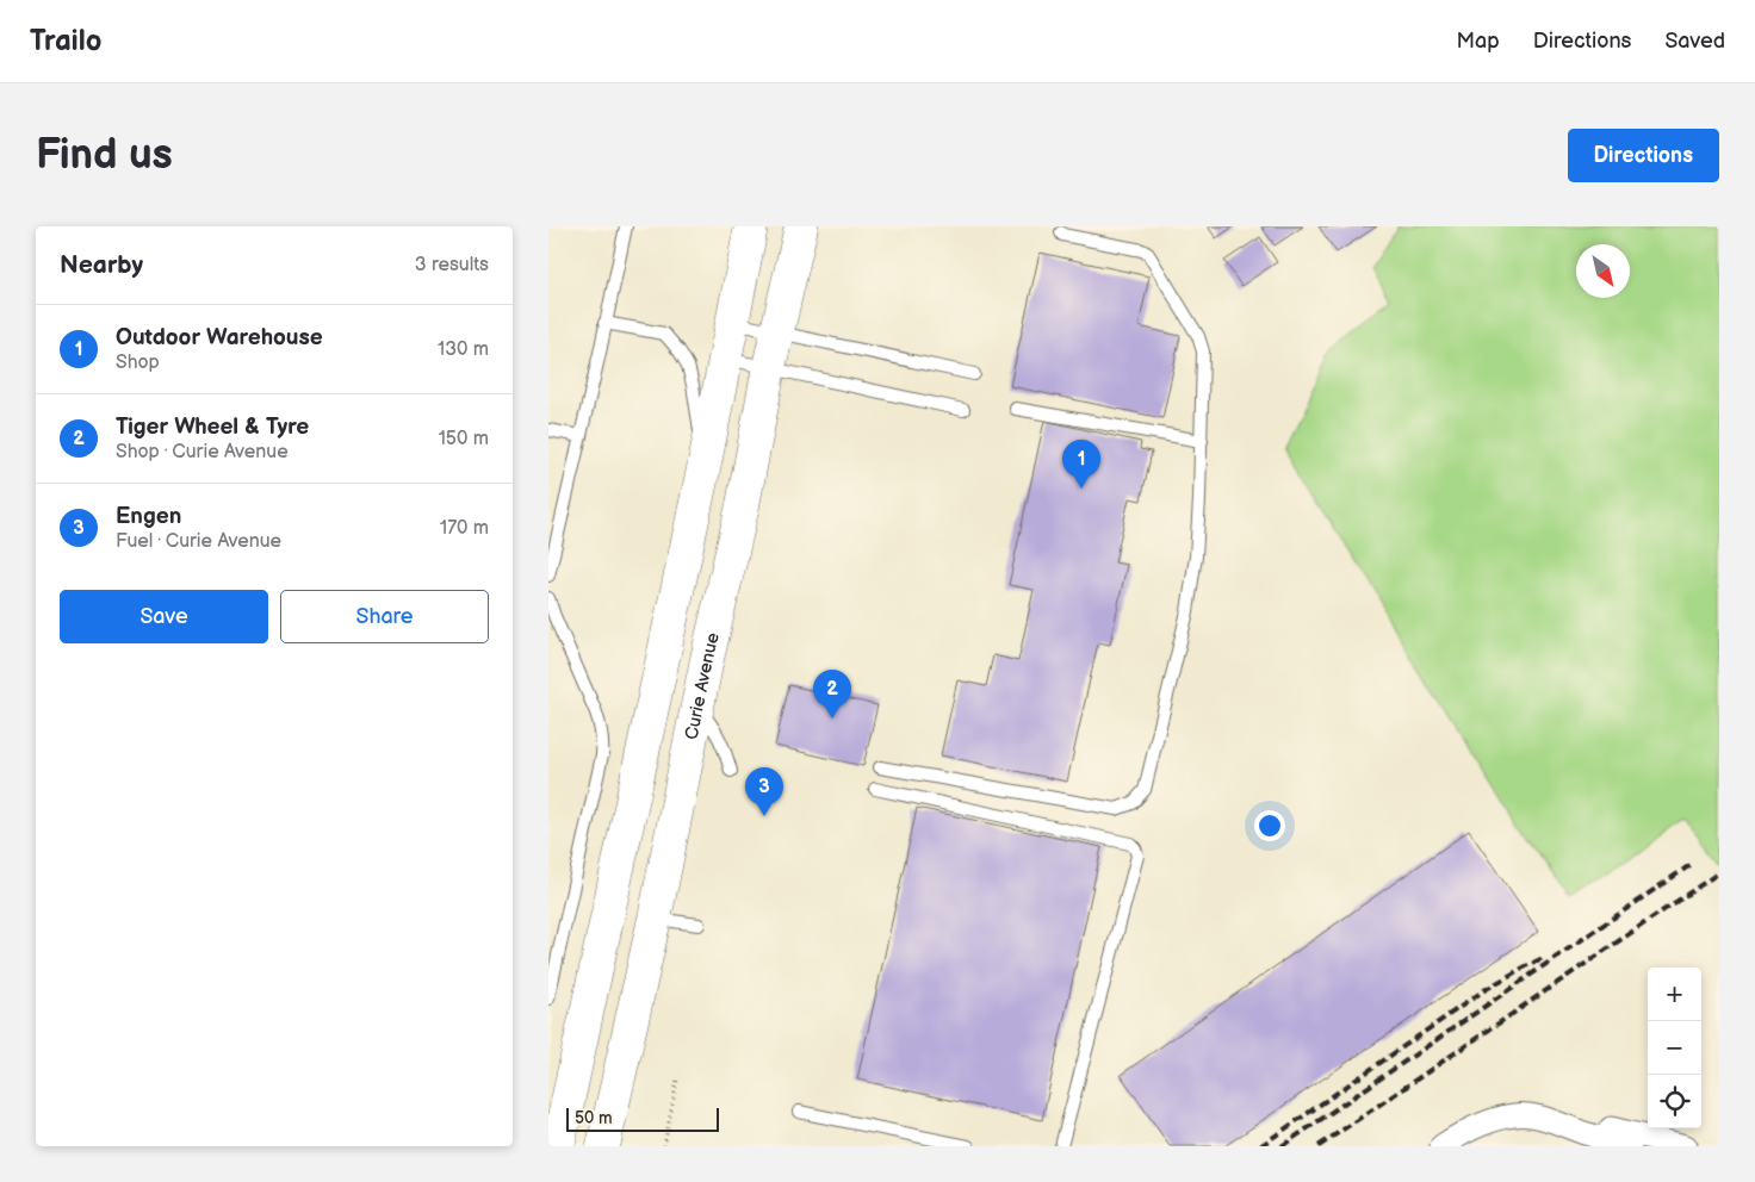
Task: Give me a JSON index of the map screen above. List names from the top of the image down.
{
  "streets": {
    "main road": ["Curie Avenue"]
  },
  "scale_bar": "50 m",
  "north": "bottom right",
  "page": {
    "header": "Trailo",
    "nav": ["Map", "Directions", "Saved"],
    "buttons": [
      "Directions",
      ["Save", "Share"]
    ],
    "title": "Find us",
    "heading": ["Nearby", "3 results"],
    "list": [
      {
        "mark": "1",
        "name": "Outdoor Warehouse",
        "note": "Shop",
        "value": "130 m"
      },
      {
        "mark": "2",
        "name": "Tiger Wheel & Tyre",
        "note": "Shop · Curie Avenue",
        "value": "150 m"
      },
      {
        "mark": "3",
        "name": "Engen",
        "note": "Fuel · Curie Avenue",
        "value": "170 m"
      }
    ],
    "pins": ["1", "2", "3"],
    "map_buttons": ["+", "−"],
    "scale": "50 m"
  }
}
